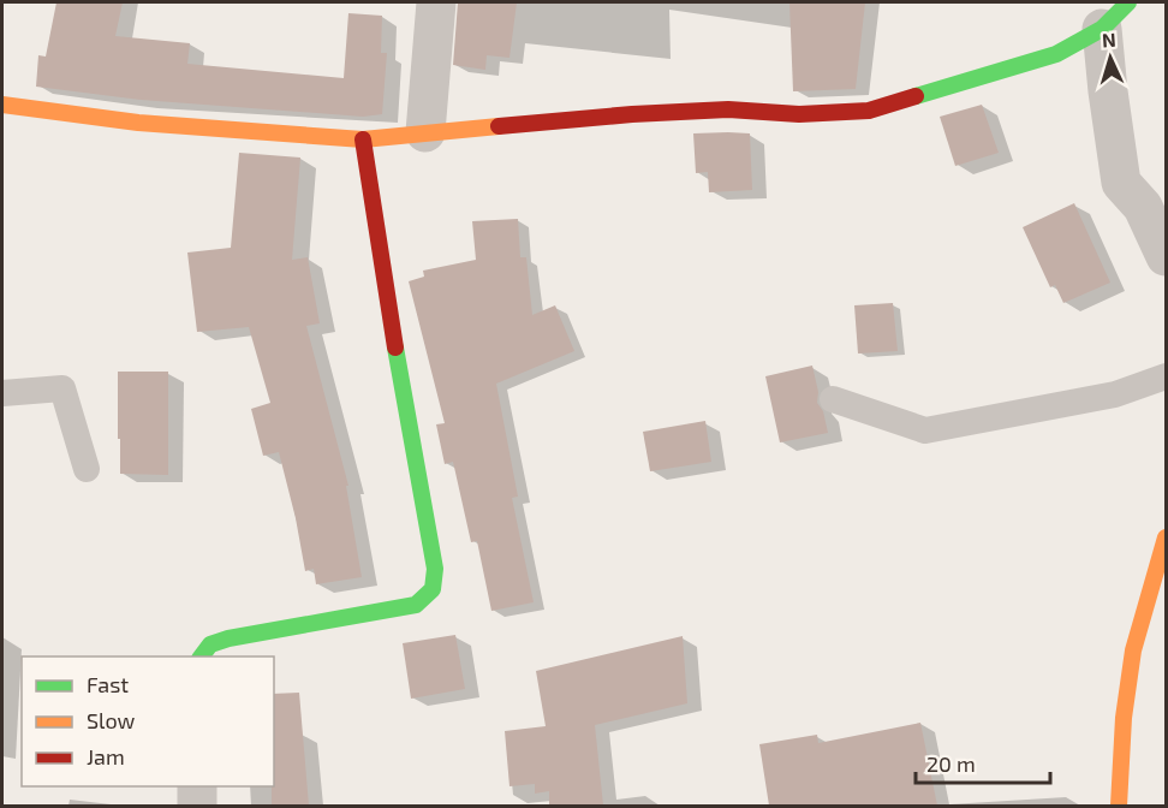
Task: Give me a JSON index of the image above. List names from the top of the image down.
{
  "legend": ["Fast", "Slow", "Jam"],
  "scale_bar": "20 m",
  "north": "top"
}
